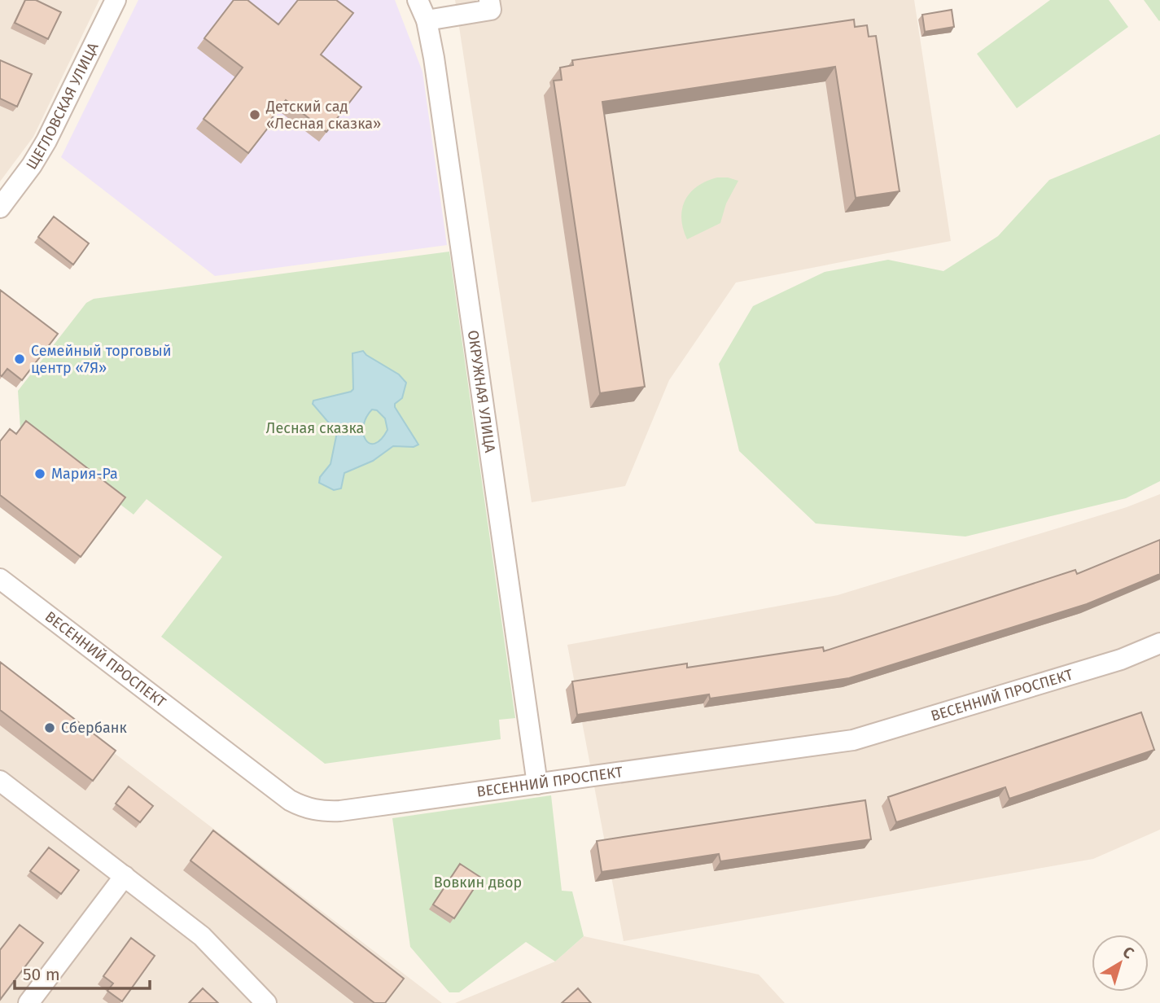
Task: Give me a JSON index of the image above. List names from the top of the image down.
{
  "streets": {
    "street": ["ЩЕГЛОВСКАЯ УЛИЦА", "ОКРУЖНАЯ УЛИЦА", "ВЕСЕННИЙ ПРОСПЕКТ"]
  },
  "crossings": [
    ["ОКРУЖНАЯ УЛИЦА", "ВЕСЕННИЙ ПРОСПЕКТ"]
  ],
  "parks": ["Лесная сказка", "Вовкин двор"],
  "places": [
    "Детский сад «Лесная сказка»",
    "Семейный торговый центр «7Я»",
    "Мария-Ра",
    "Сбербанк"
  ],
  "scale_bar": "50 m",
  "north": "top right"
}
